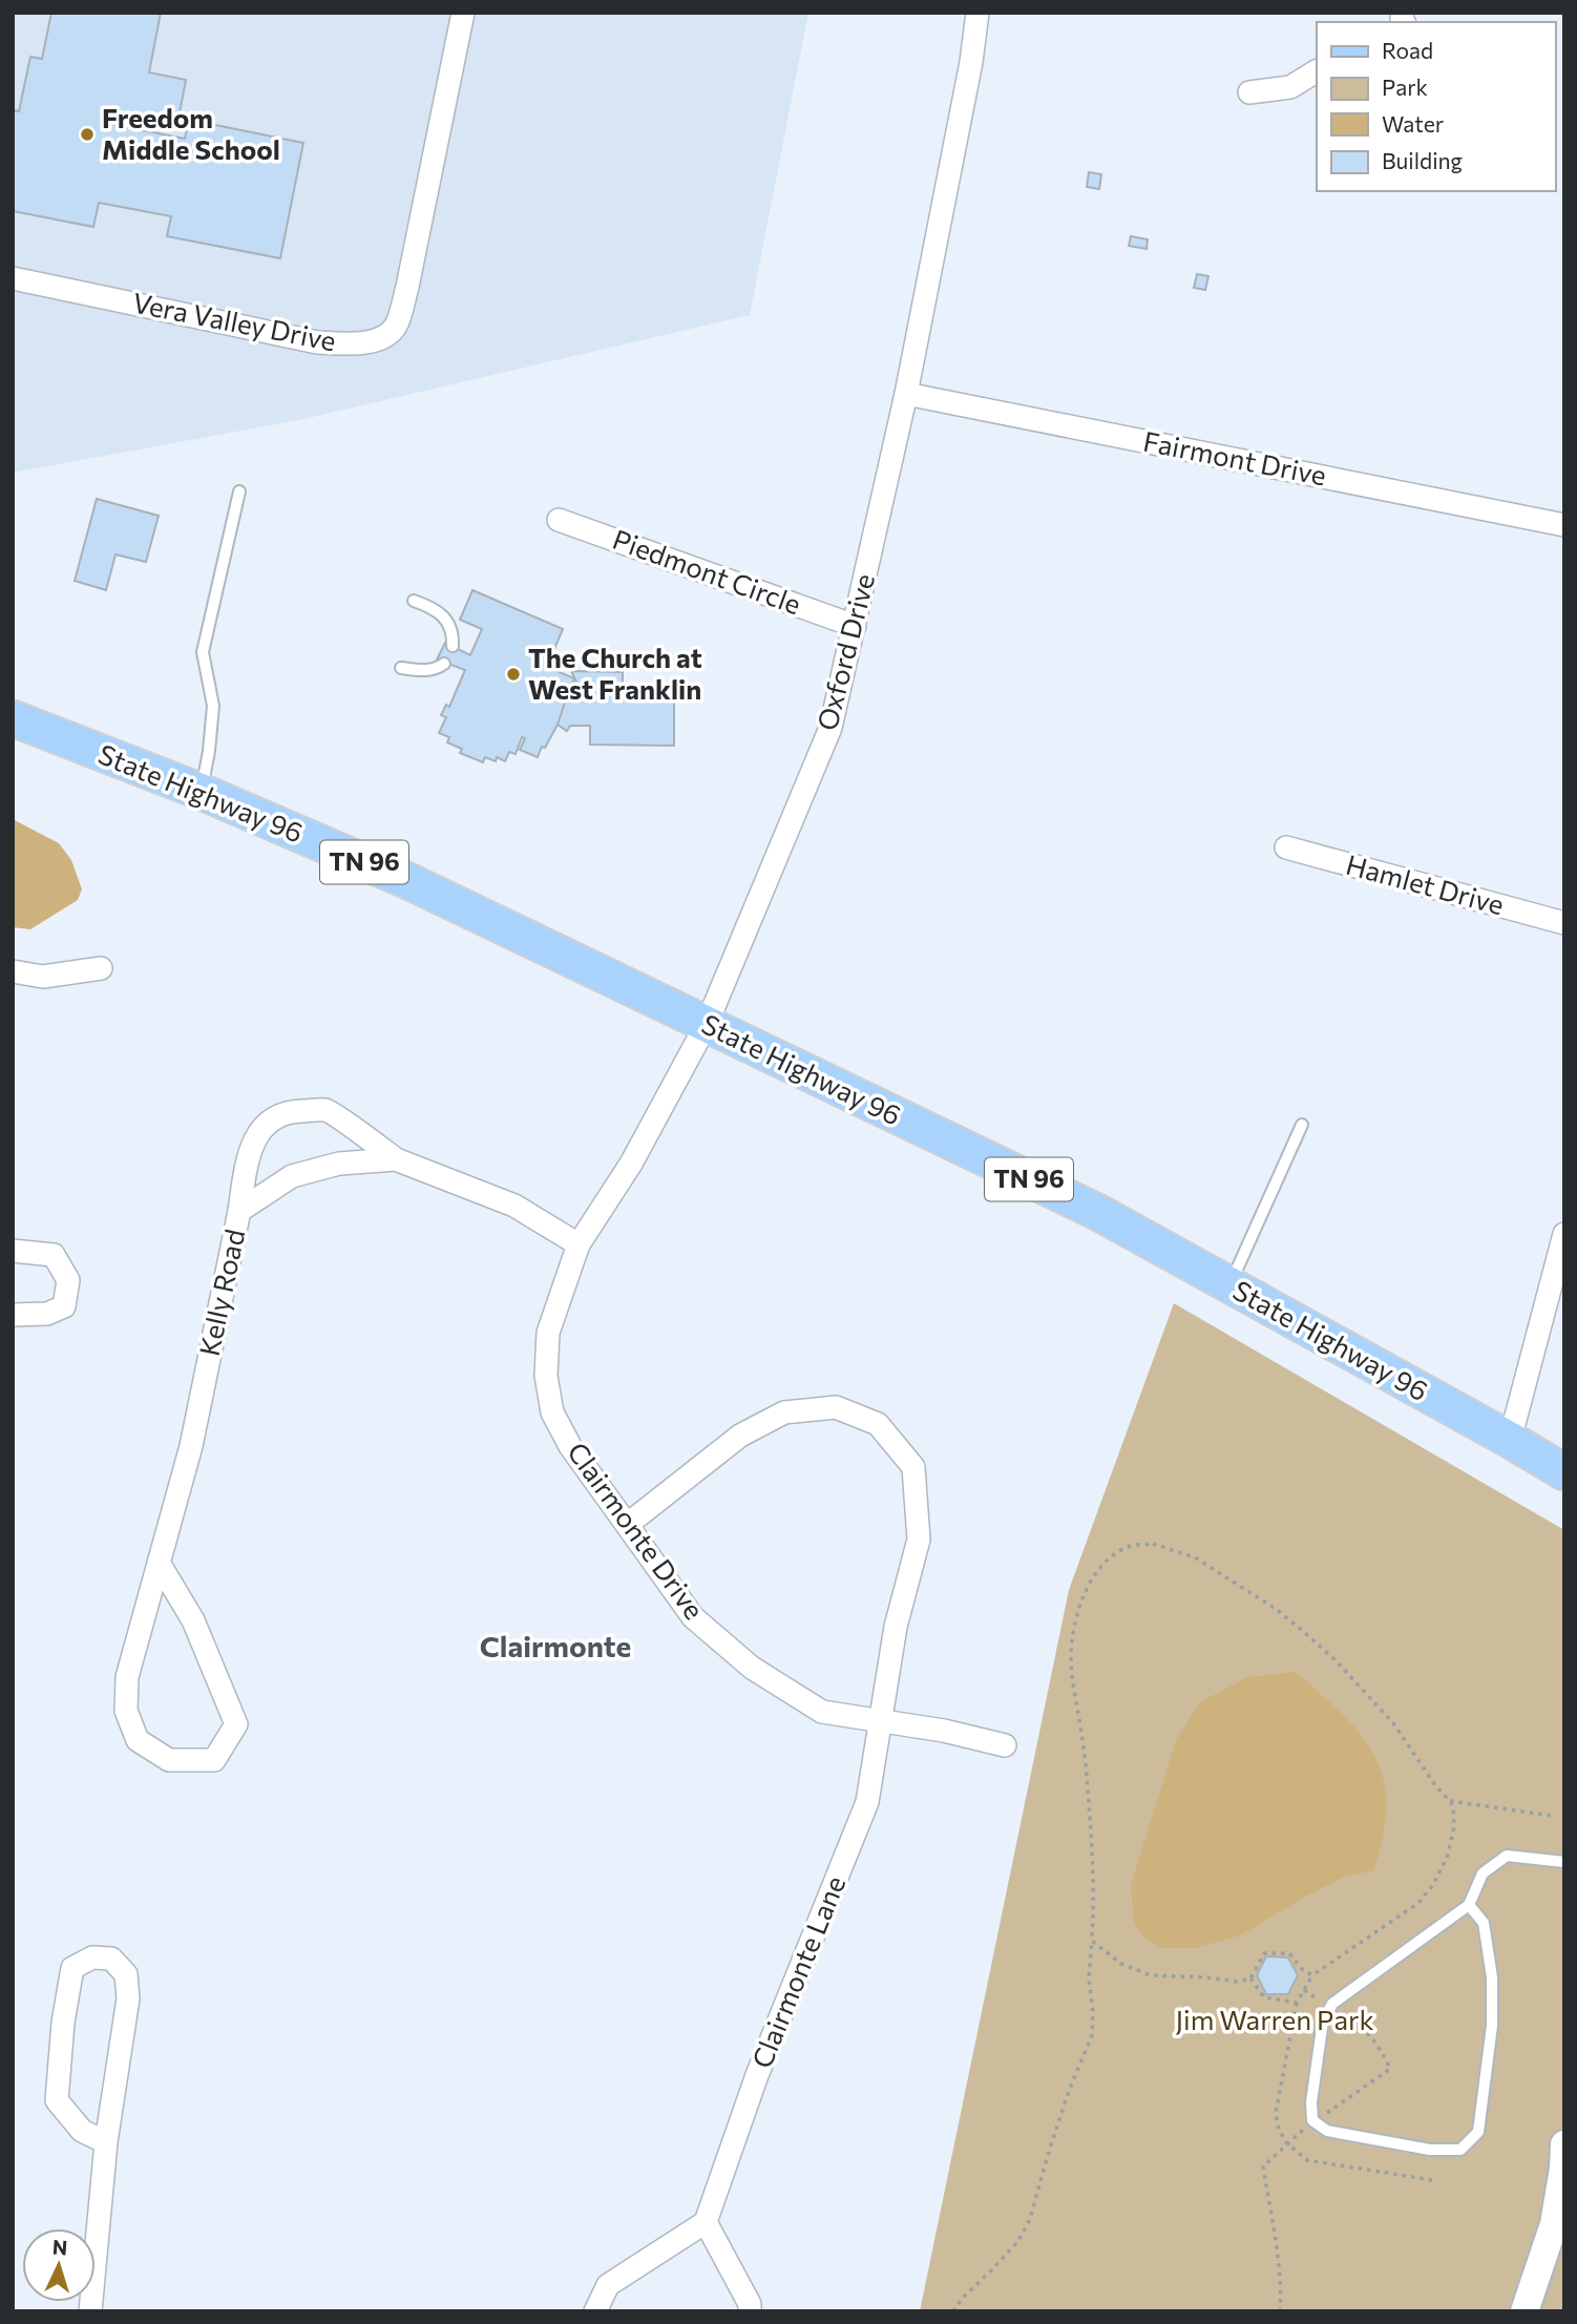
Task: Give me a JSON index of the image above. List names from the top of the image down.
{
  "streets": {
    "main road": ["State Highway 96", "TN 96"],
    "street": [
      "Vera Valley Drive",
      "Fairmont Drive",
      "Piedmont Circle",
      "Oxford Drive",
      "Hamlet Drive",
      "Kelly Road",
      "Clairmonte Drive",
      "Clairmonte Lane"
    ]
  },
  "crossings": [
    ["Fairmont Drive", "Oxford Drive"],
    ["Piedmont Circle", "Oxford Drive"],
    ["Oxford Drive", "State Highway 96"],
    ["Oxford Drive", "Kelly Road"],
    ["Oxford Drive", "Clairmonte Drive"],
    ["Kelly Road", "Clairmonte Drive"],
    ["Clairmonte Drive", "Clairmonte Lane"]
  ],
  "districts": ["Clairmonte"],
  "parks": ["Jim Warren Park"],
  "places": ["Freedom Middle School", "The Church at West Franklin"],
  "legend": [
    "Road",
    "Park",
    "Water",
    "Building"
  ],
  "north": "top"
}
